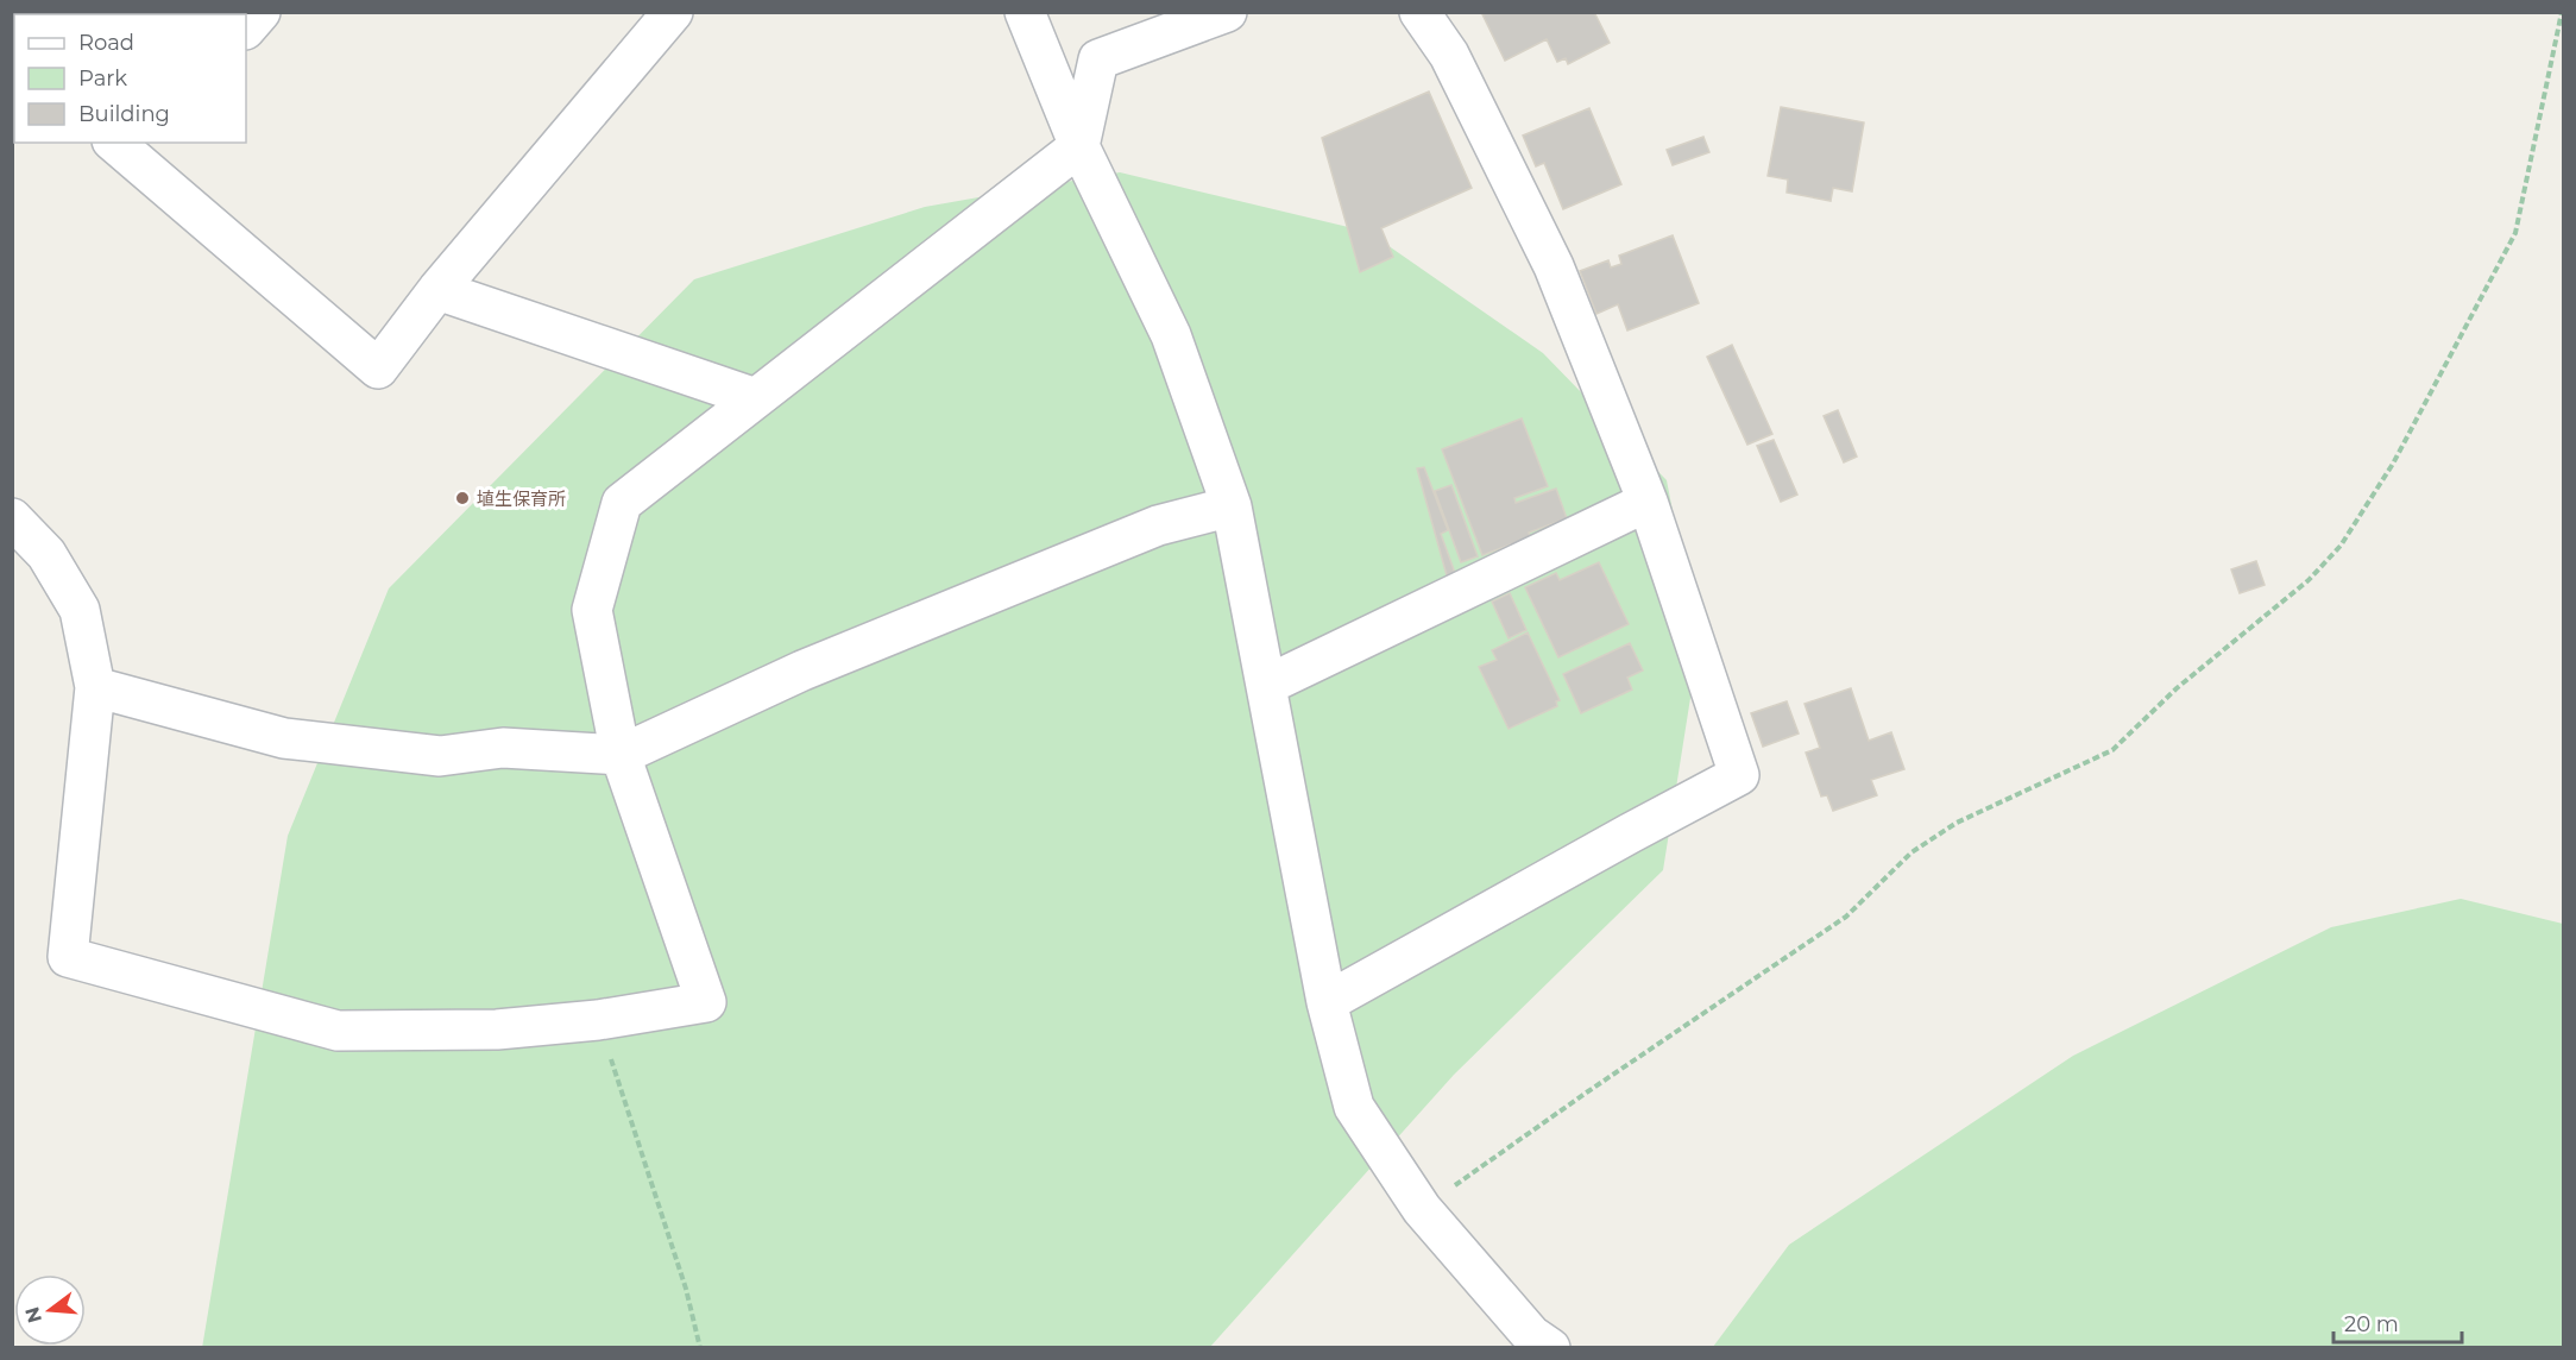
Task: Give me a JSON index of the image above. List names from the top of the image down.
{
  "places": ["埴生保育所"],
  "legend": ["Road", "Park", "Building"],
  "scale_bar": "20 m",
  "north": "left"
}
